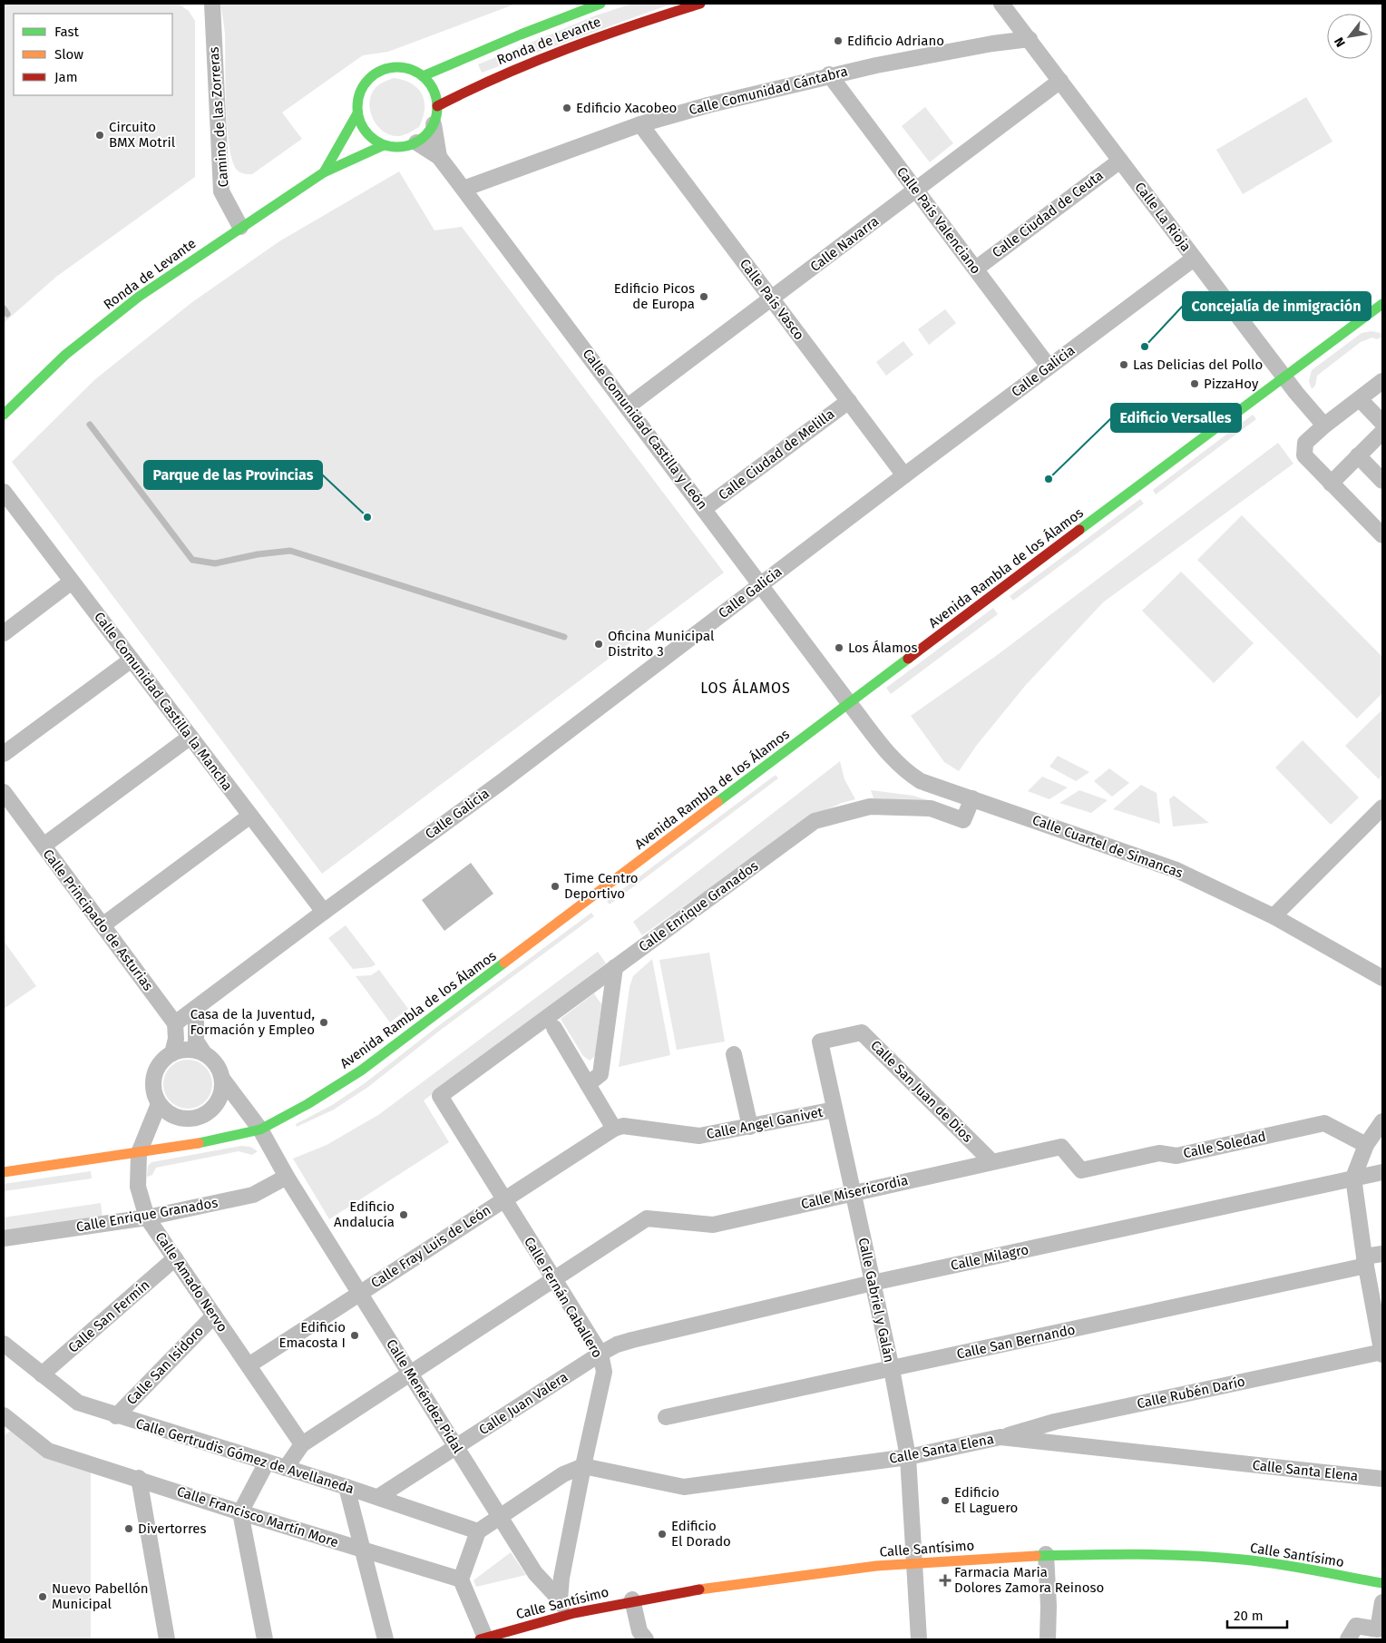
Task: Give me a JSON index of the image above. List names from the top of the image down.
{
  "streets": {
    "main road": ["Ronda de Levante", "Avenida Rambla de los Álamos", "Calle Santísimo"],
    "street": [
      "Calle Comunidad Cántabra",
      "Camino de las Zorreras",
      "Calle Ciudad de Ceuta",
      "Calle La Rioja",
      "Calle País Valenciano",
      "Calle Navarra",
      "Calle País Vasco",
      "Calle Galicia",
      "Calle Comunidad Castilla y León",
      "Calle Ciudad de Melilla",
      "Calle Comunidad Castilla la Mancha",
      "Calle Cuartel de Simancas",
      "Calle Enrique Granados",
      "Calle Principado de Asturias",
      "Calle San Juan de Dios",
      "Calle Angel Ganivet",
      "Calle Soledad",
      "Calle Misericordia",
      "Calle Fray Luis de León",
      "Calle Milagro",
      "Calle Amado Nervo",
      "Calle Fernán Caballero",
      "Calle Gabriel y Galán",
      "Calle San Fermín",
      "Calle San Bernando",
      "Calle San Isidoro",
      "Calle Rubén Darío",
      "Calle Menéndez Pidal",
      "Calle Juan Valera",
      "Calle Santa Elena",
      "Calle Gertrudis Gómez de Avellaneda",
      "Calle Francisco Martín More"
    ]
  },
  "crossings": [
    ["Ronda de Levante", "Camino de las Zorreras"],
    ["Ronda de Levante", "Calle Comunidad Castilla y León"],
    ["Calle Comunidad Cántabra", "Calle La Rioja"],
    ["Calle Comunidad Cántabra", "Calle País Valenciano"],
    ["Calle Comunidad Cántabra", "Calle País Vasco"],
    ["Calle Comunidad Cántabra", "Calle Comunidad Castilla y León"],
    ["Calle Ciudad de Ceuta", "Calle La Rioja"],
    ["Calle Ciudad de Ceuta", "Calle País Valenciano"],
    ["Calle La Rioja", "Calle Navarra"],
    ["Calle La Rioja", "Calle Galicia"],
    ["Calle La Rioja", "Avenida Rambla de los Álamos"],
    ["Calle País Valenciano", "Calle Navarra"],
    ["Calle País Valenciano", "Calle Galicia"],
    ["Calle Navarra", "Calle País Vasco"],
    ["Calle Navarra", "Calle Comunidad Castilla y León"],
    ["Calle País Vasco", "Calle Galicia"],
    ["Calle País Vasco", "Calle Ciudad de Melilla"],
    ["Calle Galicia", "Calle Comunidad Castilla y León"],
    ["Calle Galicia", "Calle Comunidad Castilla la Mancha"],
    ["Calle Galicia", "Calle Principado de Asturias"],
    ["Calle Comunidad Castilla y León", "Calle Ciudad de Melilla"],
    ["Calle Comunidad Castilla y León", "Avenida Rambla de los Álamos"],
    ["Calle Comunidad Castilla y León", "Calle Cuartel de Simancas"],
    ["Avenida Rambla de los Álamos", "Calle Cuartel de Simancas"],
    ["Avenida Rambla de los Álamos", "Calle Amado Nervo"],
    ["Calle Cuartel de Simancas", "Calle Enrique Granados"],
    ["Calle Enrique Granados", "Calle Amado Nervo"],
    ["Calle Enrique Granados", "Calle Fernán Caballero"],
    ["Calle Enrique Granados", "Calle Menéndez Pidal"],
    ["Calle San Juan de Dios", "Calle Misericordia"],
    ["Calle San Juan de Dios", "Calle Gabriel y Galán"],
    ["Calle Angel Ganivet", "Calle Fray Luis de León"],
    ["Calle Angel Ganivet", "Calle Gabriel y Galán"],
    ["Calle Soledad", "Calle Misericordia"],
    ["Calle Misericordia", "Calle Fernán Caballero"],
    ["Calle Misericordia", "Calle Gabriel y Galán"],
    ["Calle Fray Luis de León", "Calle Amado Nervo"],
    ["Calle Fray Luis de León", "Calle Fernán Caballero"],
    ["Calle Fray Luis de León", "Calle Menéndez Pidal"],
    ["Calle Milagro", "Calle Fernán Caballero"],
    ["Calle Milagro", "Calle Gabriel y Galán"],
    ["Calle Milagro", "Calle Juan Valera"],
    ["Calle Amado Nervo", "Calle San Fermín"],
    ["Calle Amado Nervo", "Calle San Isidoro"],
    ["Calle Fernán Caballero", "Calle Menéndez Pidal"],
    ["Calle Fernán Caballero", "Calle Juan Valera"],
    ["Calle Fernán Caballero", "Calle Santa Elena"],
    ["Calle Gabriel y Galán", "Calle San Bernando"],
    ["Calle Gabriel y Galán", "Calle Santa Elena"],
    ["Calle Gabriel y Galán", "Calle Santísimo"],
    ["Calle San Fermín", "Calle Gertrudis Gómez de Avellaneda"],
    ["Calle San Isidoro", "Calle Gertrudis Gómez de Avellaneda"],
    ["Calle Rubén Darío", "Calle Santa Elena"],
    ["Calle Menéndez Pidal", "Calle Juan Valera"],
    ["Calle Menéndez Pidal", "Calle Santísimo"],
    ["Calle Juan Valera", "Calle Gertrudis Gómez de Avellaneda"]
  ],
  "districts": ["LOS ÁLAMOS"],
  "places": {
    "other": [
      "Edificio Adriano",
      "Edificio Xacobeo",
      "Circuito BMX Motril",
      "Edificio Picos de Europa",
      "Concejalía de inmigración",
      "Las Delicias del Pollo",
      "PizzaHoy",
      "Edificio Versalles",
      "Parque de las Provincias",
      "Oficina Municipal Distrito 3",
      "Los Álamos",
      "Time Centro Deportivo",
      "Casa de la Juventud, Formación y Empleo",
      "Edificio Andalucía",
      "Edificio Emacosta I",
      "Edificio El Laguero",
      "Divertorres",
      "Edificio El Dorado",
      "Nuevo Pabellón Municipal"
    ],
    "health": ["Farmacia Maria Dolores Zamora Reinoso"]
  },
  "legend": ["Fast", "Slow", "Jam"],
  "scale_bar": "20 m",
  "north": "bottom left"
}
